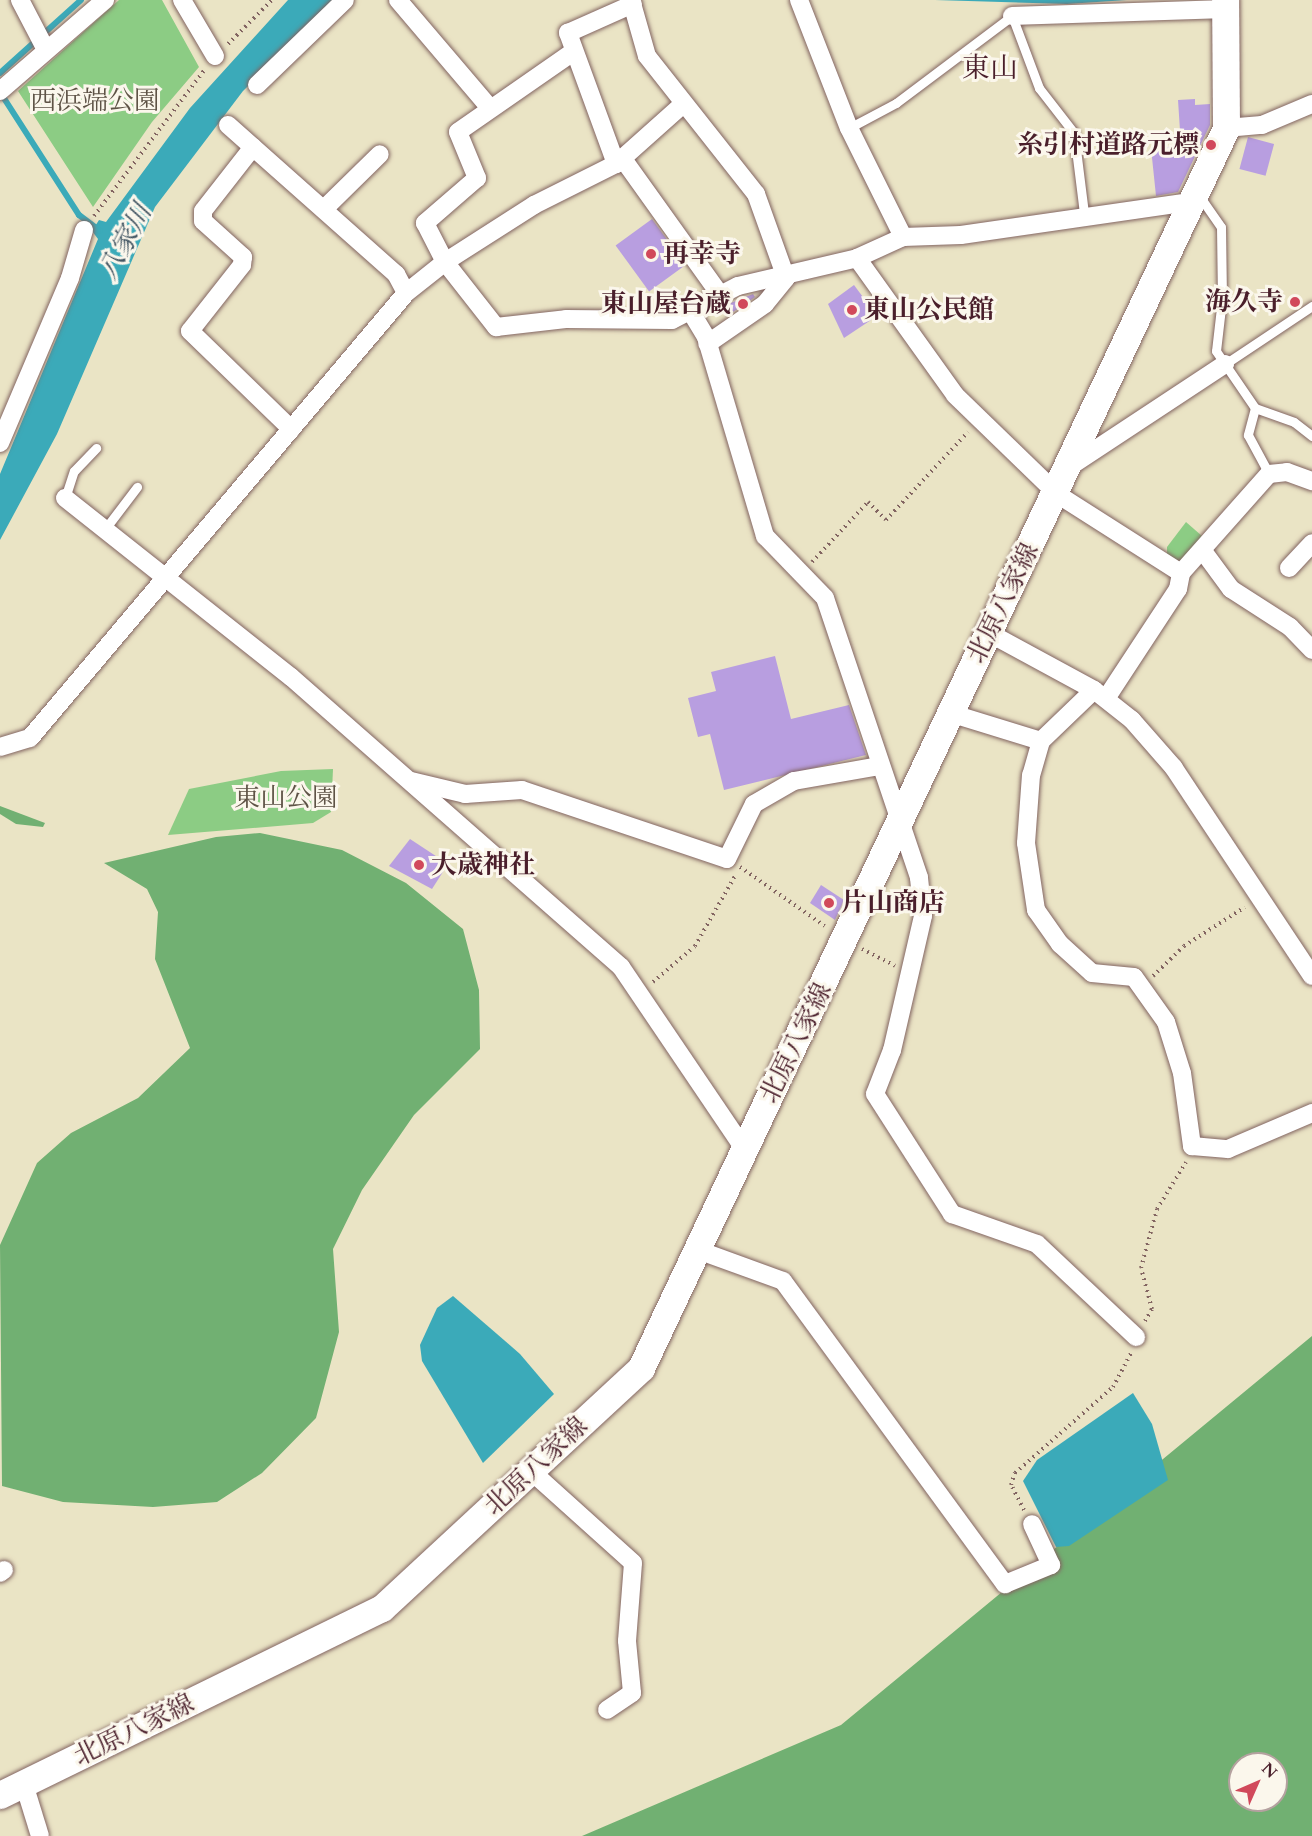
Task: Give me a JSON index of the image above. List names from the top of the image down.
{
  "streets": {
    "main road": ["北原八家線"]
  },
  "districts": ["東山"],
  "water": ["八家川"],
  "parks": ["西浜端公園", "東山公園"],
  "places": [
    "糸引村道路元標",
    "再幸寺",
    "海久寺",
    "東山屋台蔵",
    "東山公民館",
    "大歳神社",
    "片山商店"
  ],
  "north": "top right"
}
